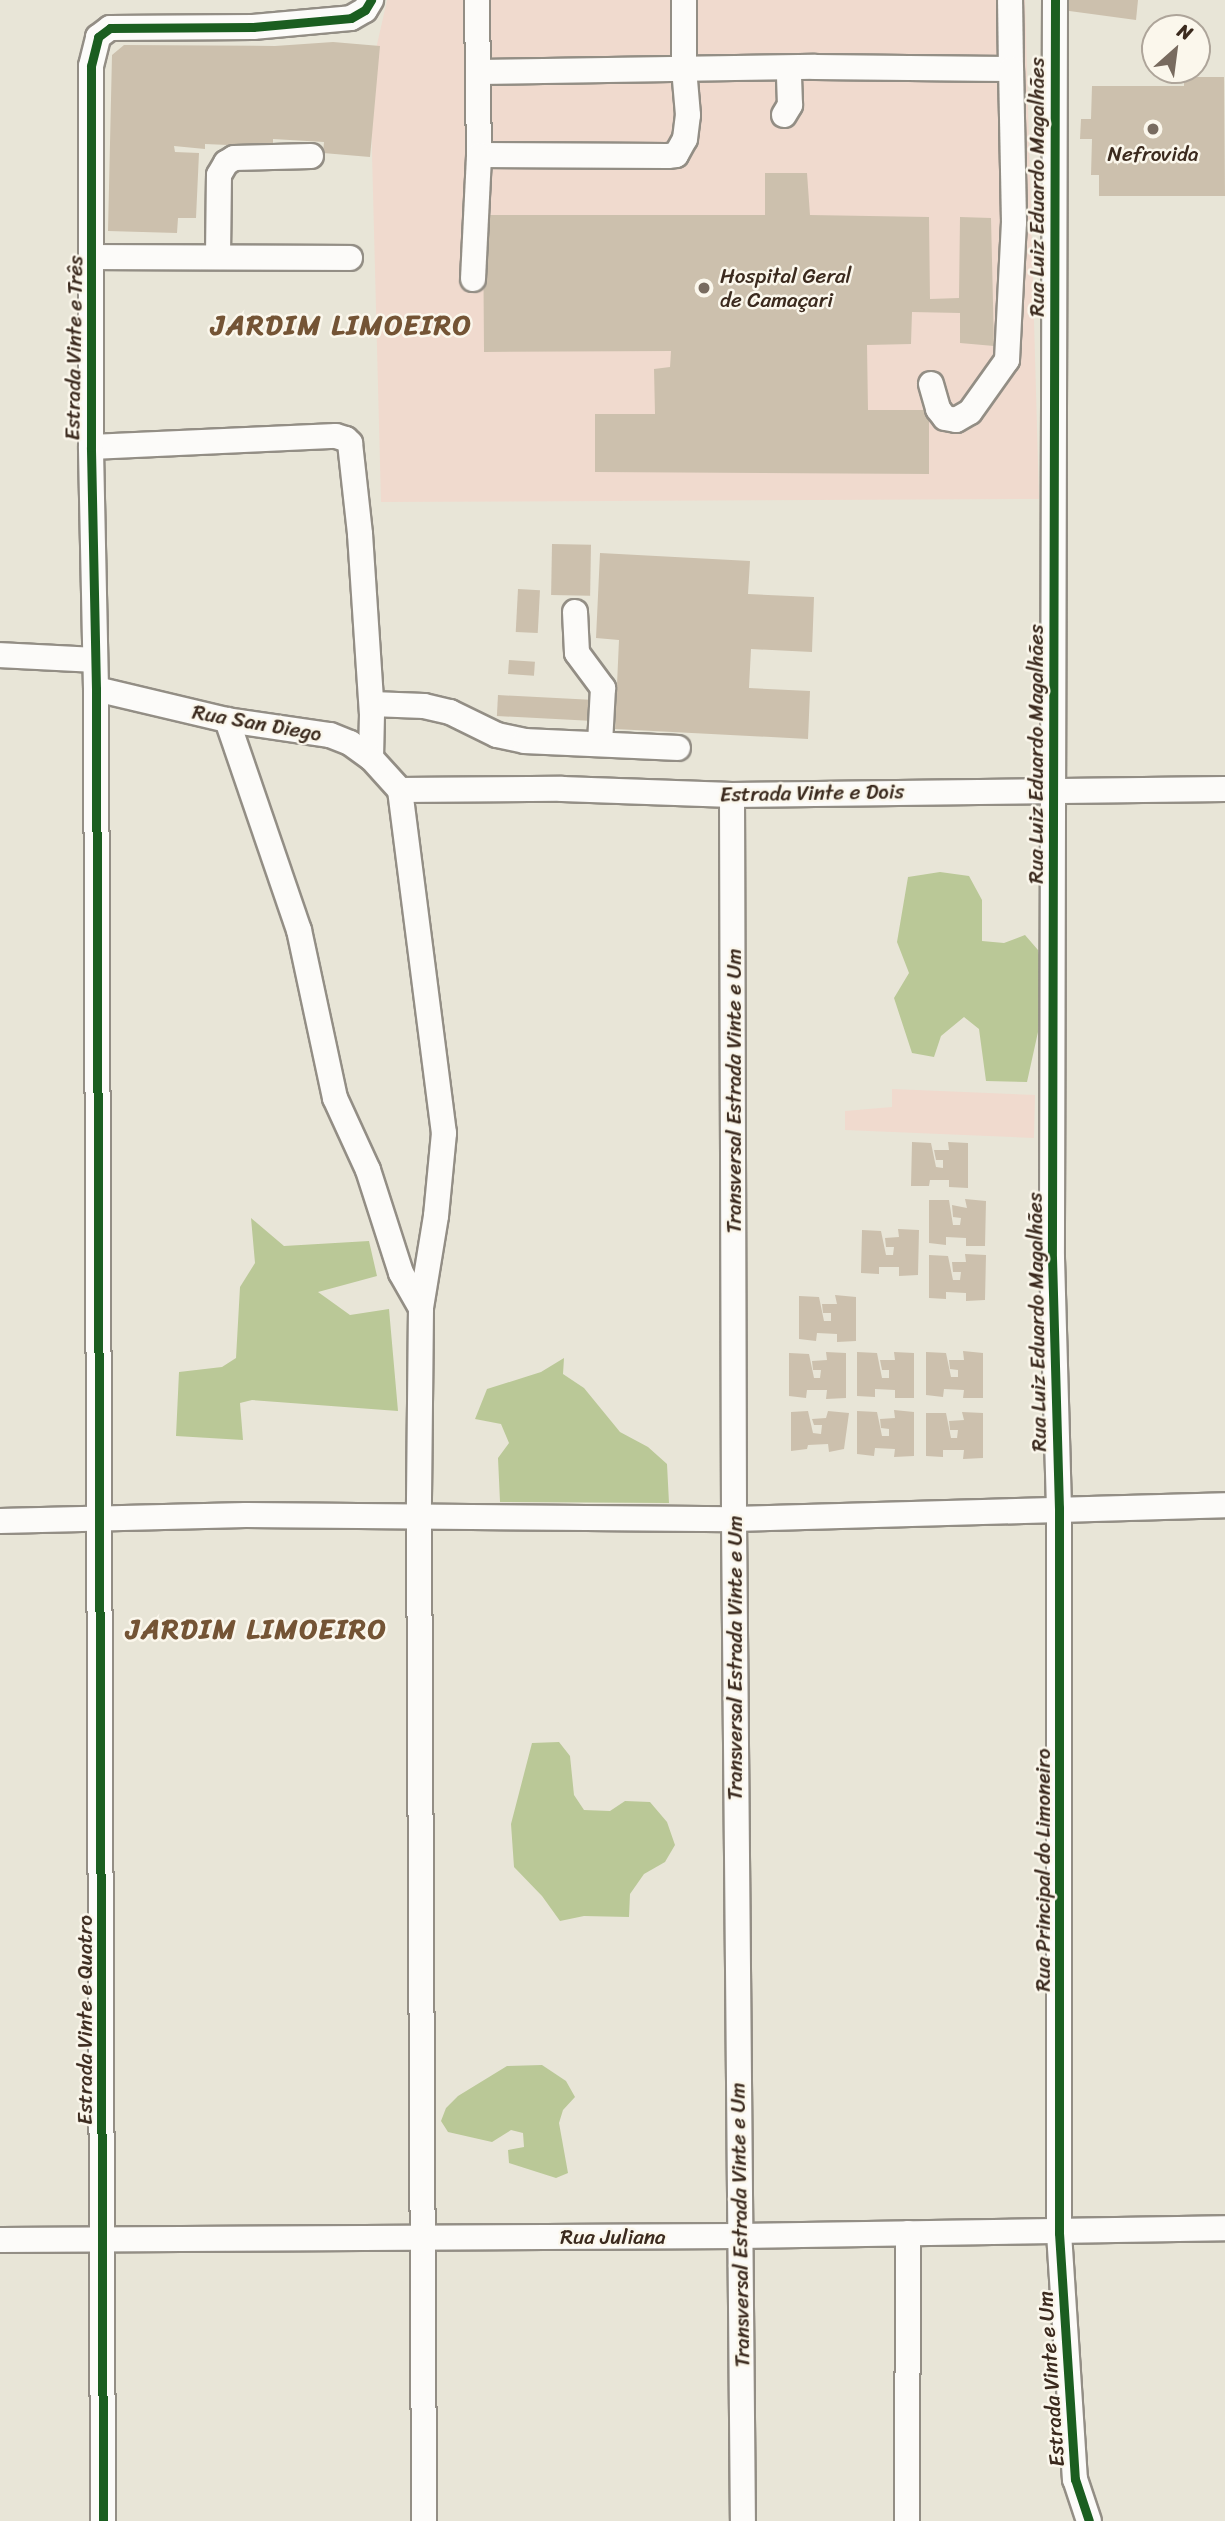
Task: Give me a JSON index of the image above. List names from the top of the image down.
{
  "streets": {
    "street": [
      "Rua Luiz Eduardo Magalhães",
      "Estrada Vinte e Três",
      "Rua San Diego",
      "Estrada Vinte e Dois",
      "Transversal Estrada Vinte e Um",
      "Rua Principal do Limoneiro",
      "Estrada Vinte e Quatro",
      "Rua Juliana",
      "Estrada Vinte e Um"
    ]
  },
  "crossings": [
    ["Rua Luiz Eduardo Magalhães", "Estrada Vinte e Dois"],
    ["Rua Luiz Eduardo Magalhães", "Rua Principal do Limoneiro"],
    ["Estrada Vinte e Três", "Rua San Diego"],
    ["Estrada Vinte e Três", "Estrada Vinte e Quatro"],
    ["Rua San Diego", "Estrada Vinte e Dois"],
    ["Rua San Diego", "Estrada Vinte e Quatro"],
    ["Estrada Vinte e Dois", "Transversal Estrada Vinte e Um"],
    ["Transversal Estrada Vinte e Um", "Rua Juliana"],
    ["Rua Principal do Limoneiro", "Rua Juliana"],
    ["Rua Principal do Limoneiro", "Estrada Vinte e Um"],
    ["Estrada Vinte e Quatro", "Rua Juliana"],
    ["Rua Juliana", "Estrada Vinte e Um"]
  ],
  "districts": ["JARDIM LIMOEIRO", "JARDIM LIMOEIRO"],
  "places": ["Nefrovida", "Hospital Geral de Camaçari"],
  "north": "top right"
}
